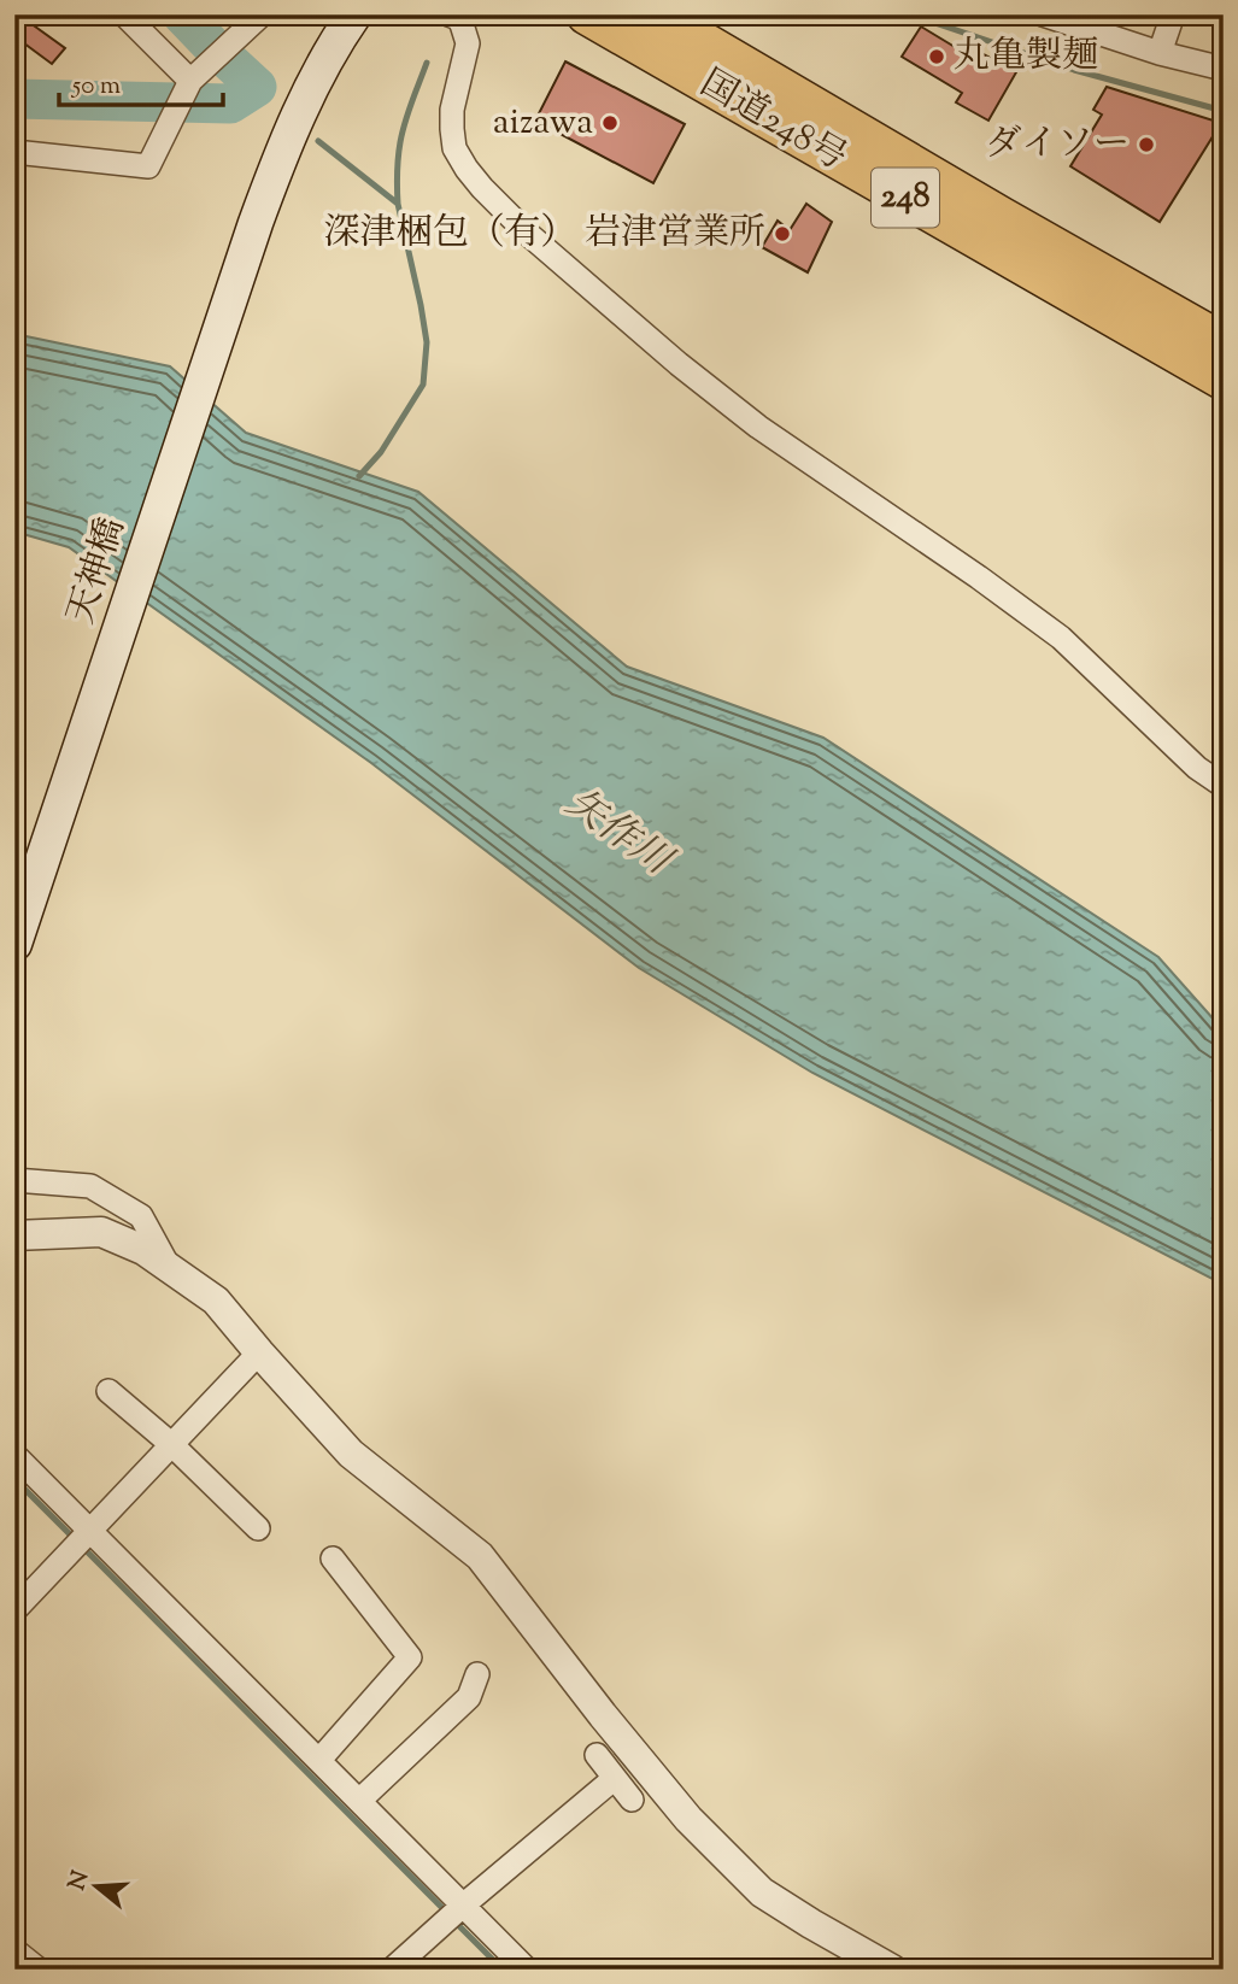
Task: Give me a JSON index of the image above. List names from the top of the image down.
{
  "streets": {
    "highway": ["国道248号", "248"],
    "main road": ["天神橋"]
  },
  "water": ["矢作川"],
  "places": [
    "丸亀製麺",
    "aizawa",
    "ダイソー",
    "深津梱包（有） 岩津営業所"
  ],
  "scale_bar": "50 m",
  "north": "left"
}
